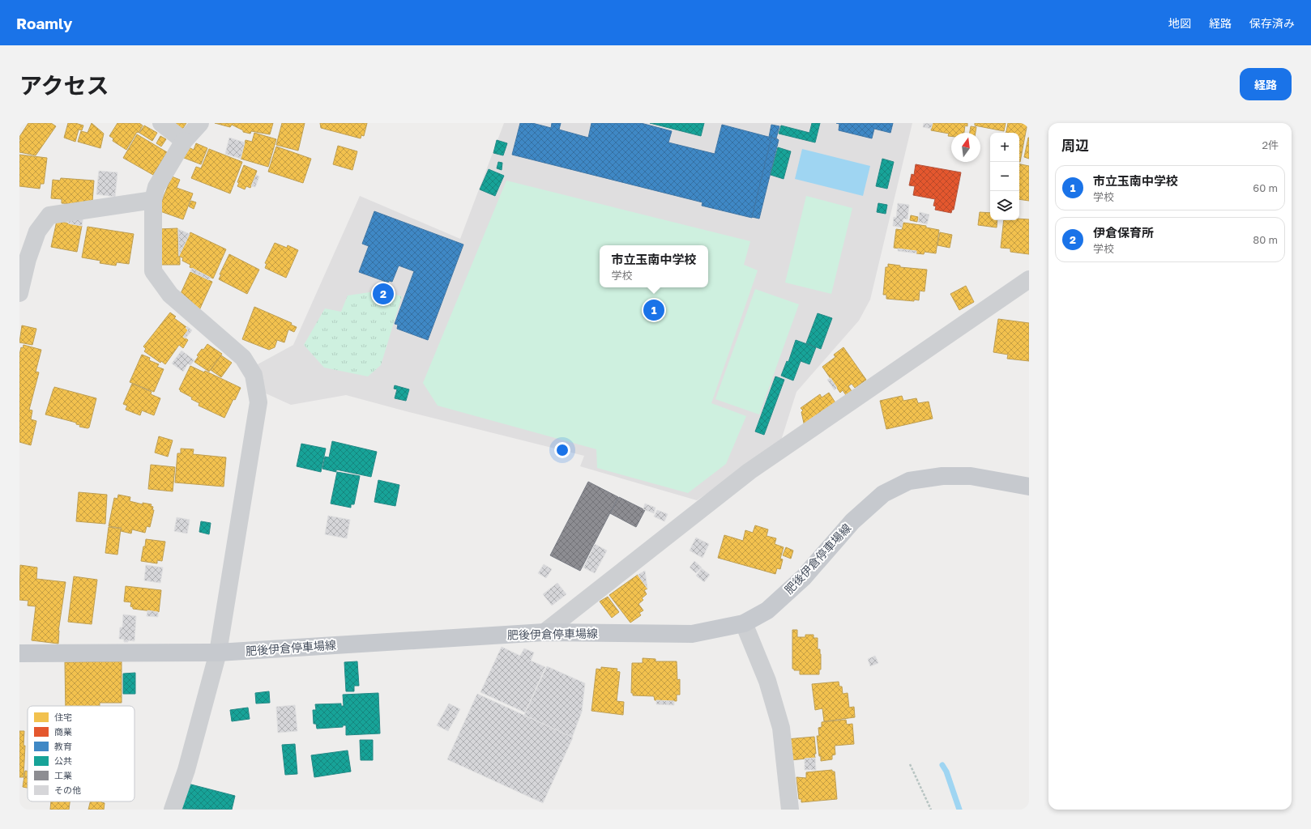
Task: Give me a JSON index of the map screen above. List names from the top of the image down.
{
  "streets": {
    "main road": ["肥後伊倉停車場線"]
  },
  "legend": [
    "住宅",
    "商業",
    "教育",
    "公共",
    "工業",
    "その他"
  ],
  "north": "top",
  "page": {
    "header": "Roamly",
    "nav": ["地図", "経路", "保存済み"],
    "title": "アクセス",
    "buttons": "経路",
    "heading": ["周辺", "2件"],
    "map_buttons": ["+", "−"],
    "list": [
      {
        "mark": "1",
        "name": "市立玉南中学校",
        "note": "学校",
        "value": "60 m"
      },
      {
        "mark": "2",
        "name": "伊倉保育所",
        "note": "学校",
        "value": "80 m"
      }
    ],
    "popup": ["市立玉南中学校", "学校"],
    "pins": ["2", "1"]
  }
}
